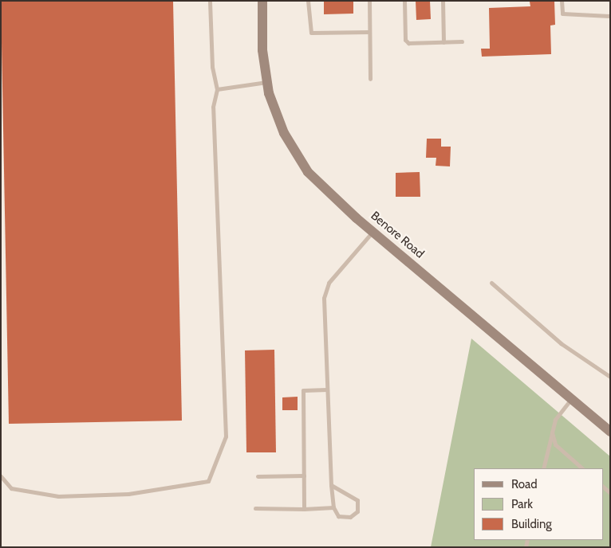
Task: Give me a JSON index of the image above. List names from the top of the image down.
{
  "streets": {
    "main road": ["Benore Road"]
  },
  "legend": ["Road", "Park", "Building"]
}
